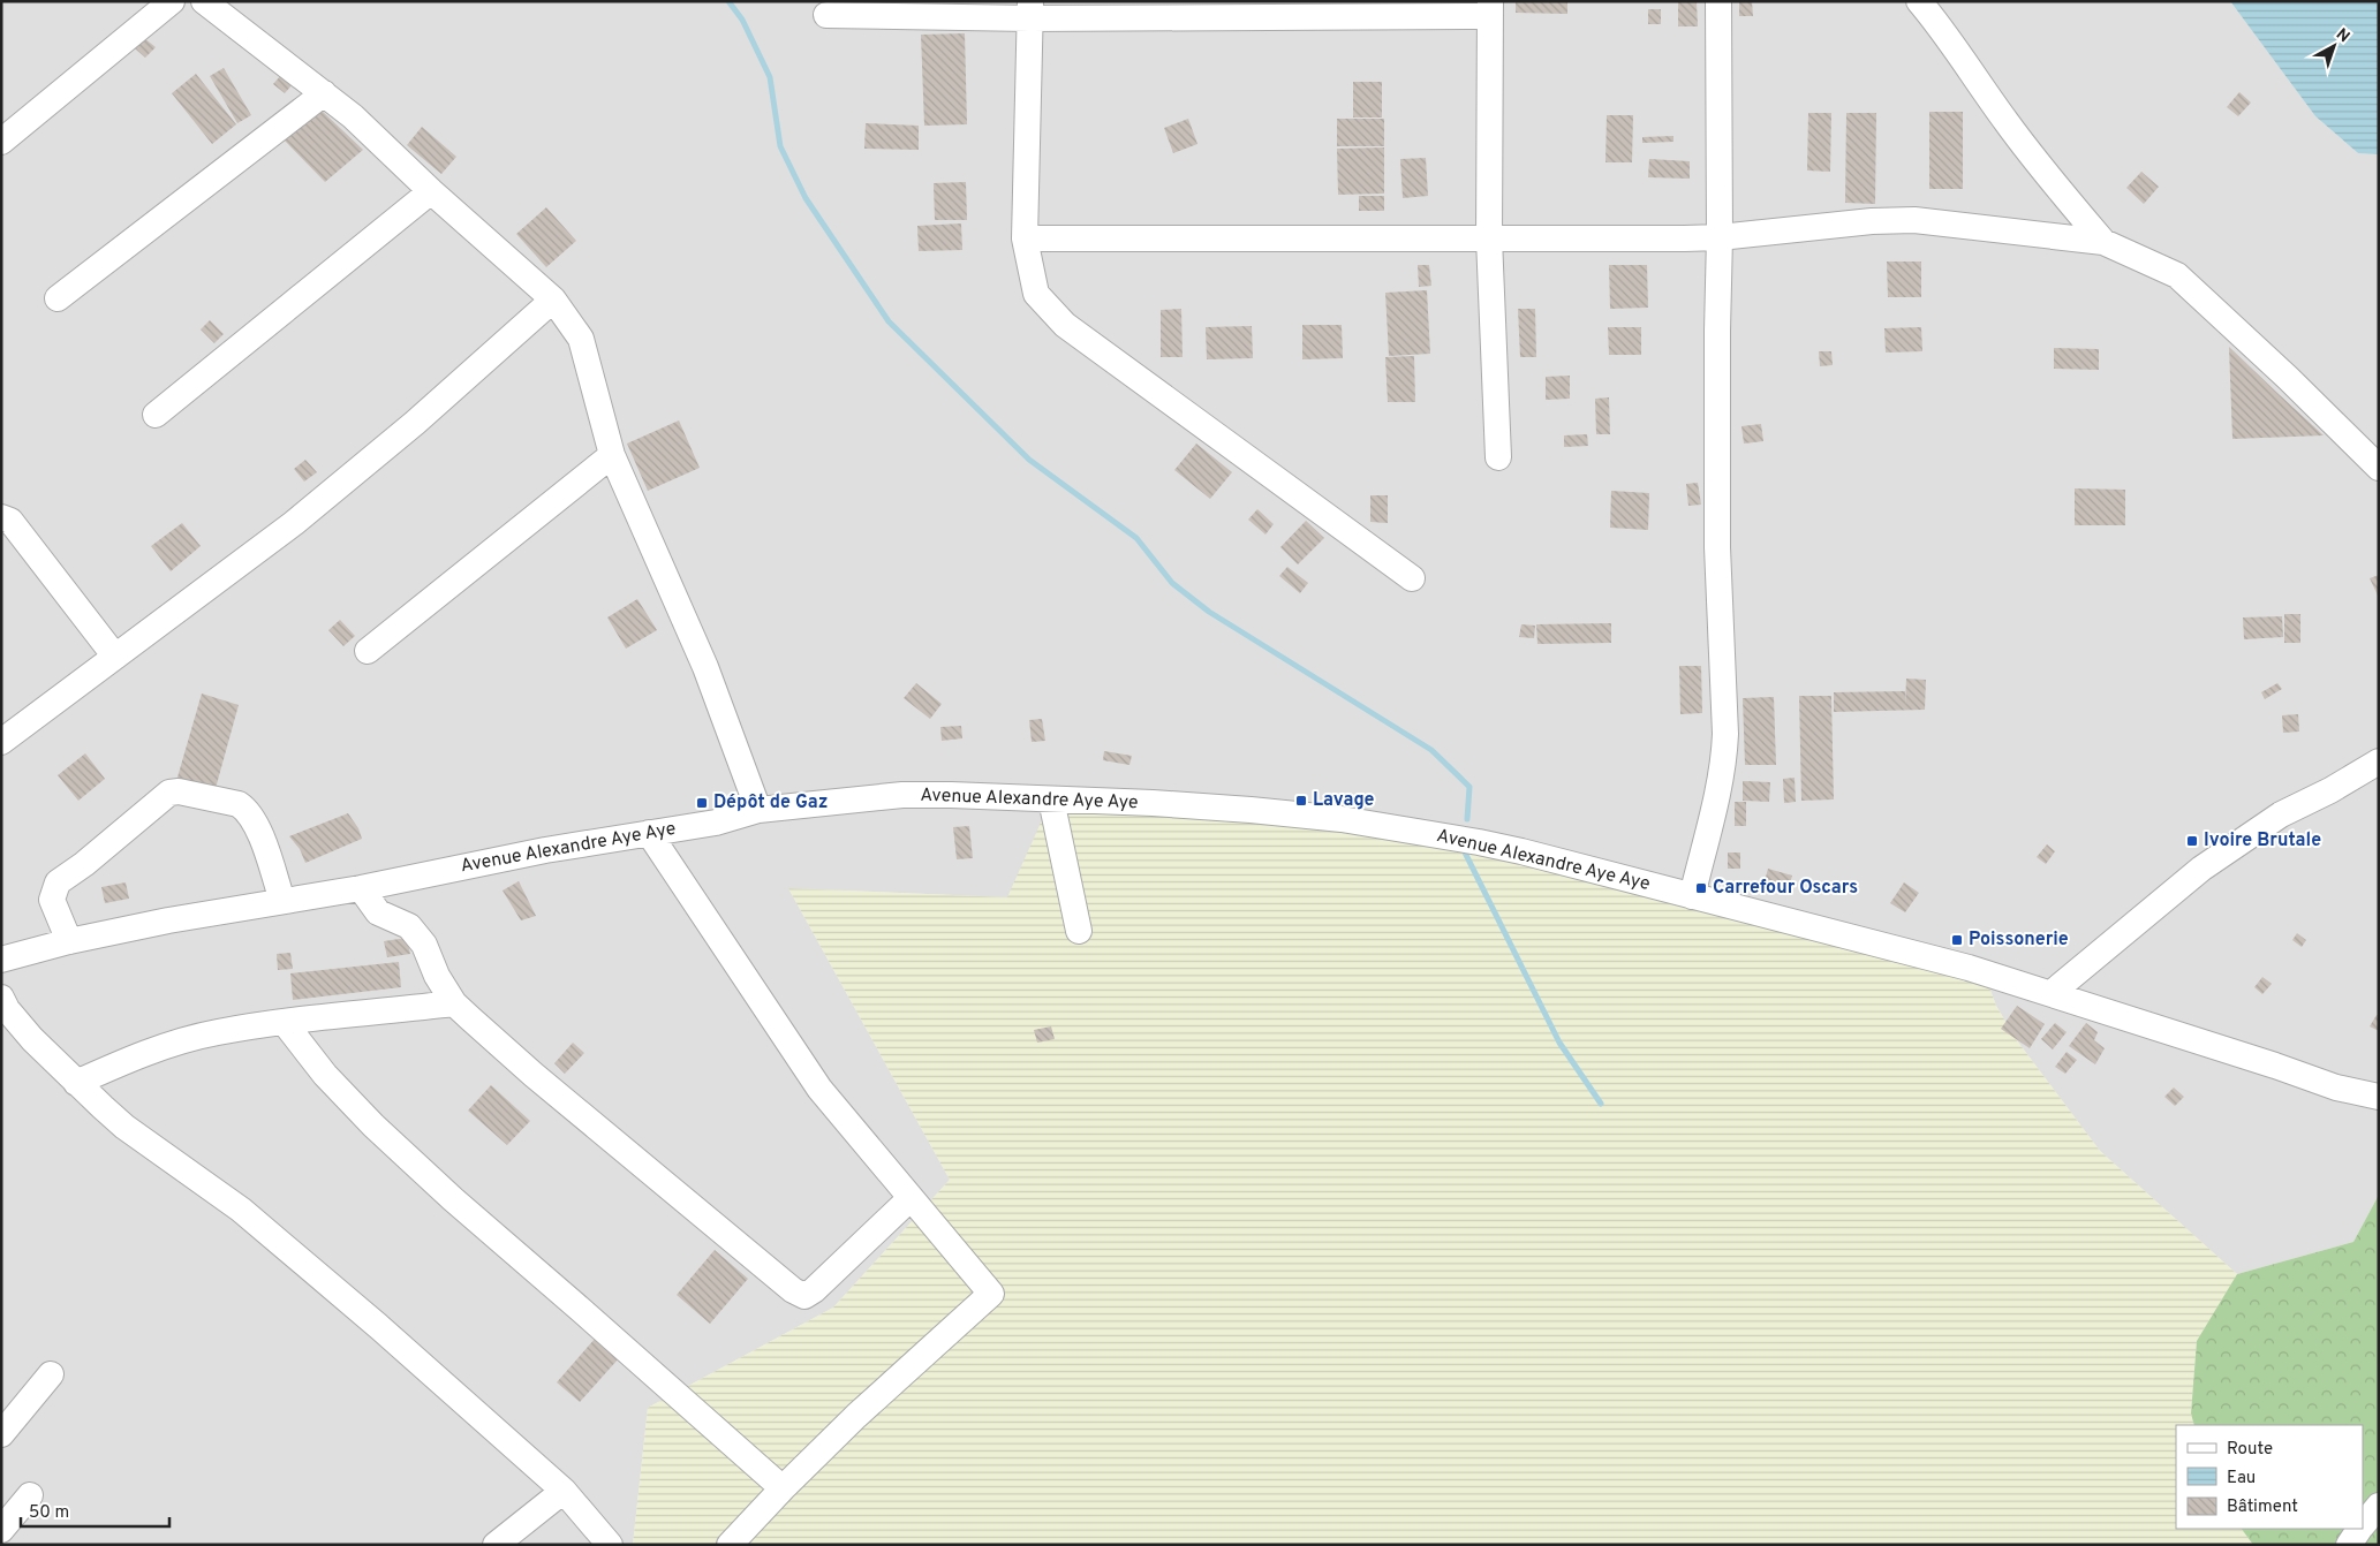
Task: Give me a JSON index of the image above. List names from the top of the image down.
{
  "streets": {
    "street": ["Avenue Alexandre Aye Aye"]
  },
  "places": {
    "transit": [
      "Lavage",
      "Dépôt de Gaz",
      "Ivoire Brutale",
      "Carrefour Oscars",
      "Poissonerie"
    ]
  },
  "legend": ["Route", "Eau", "Bâtiment"],
  "scale_bar": "50 m",
  "north": "top right"
}
